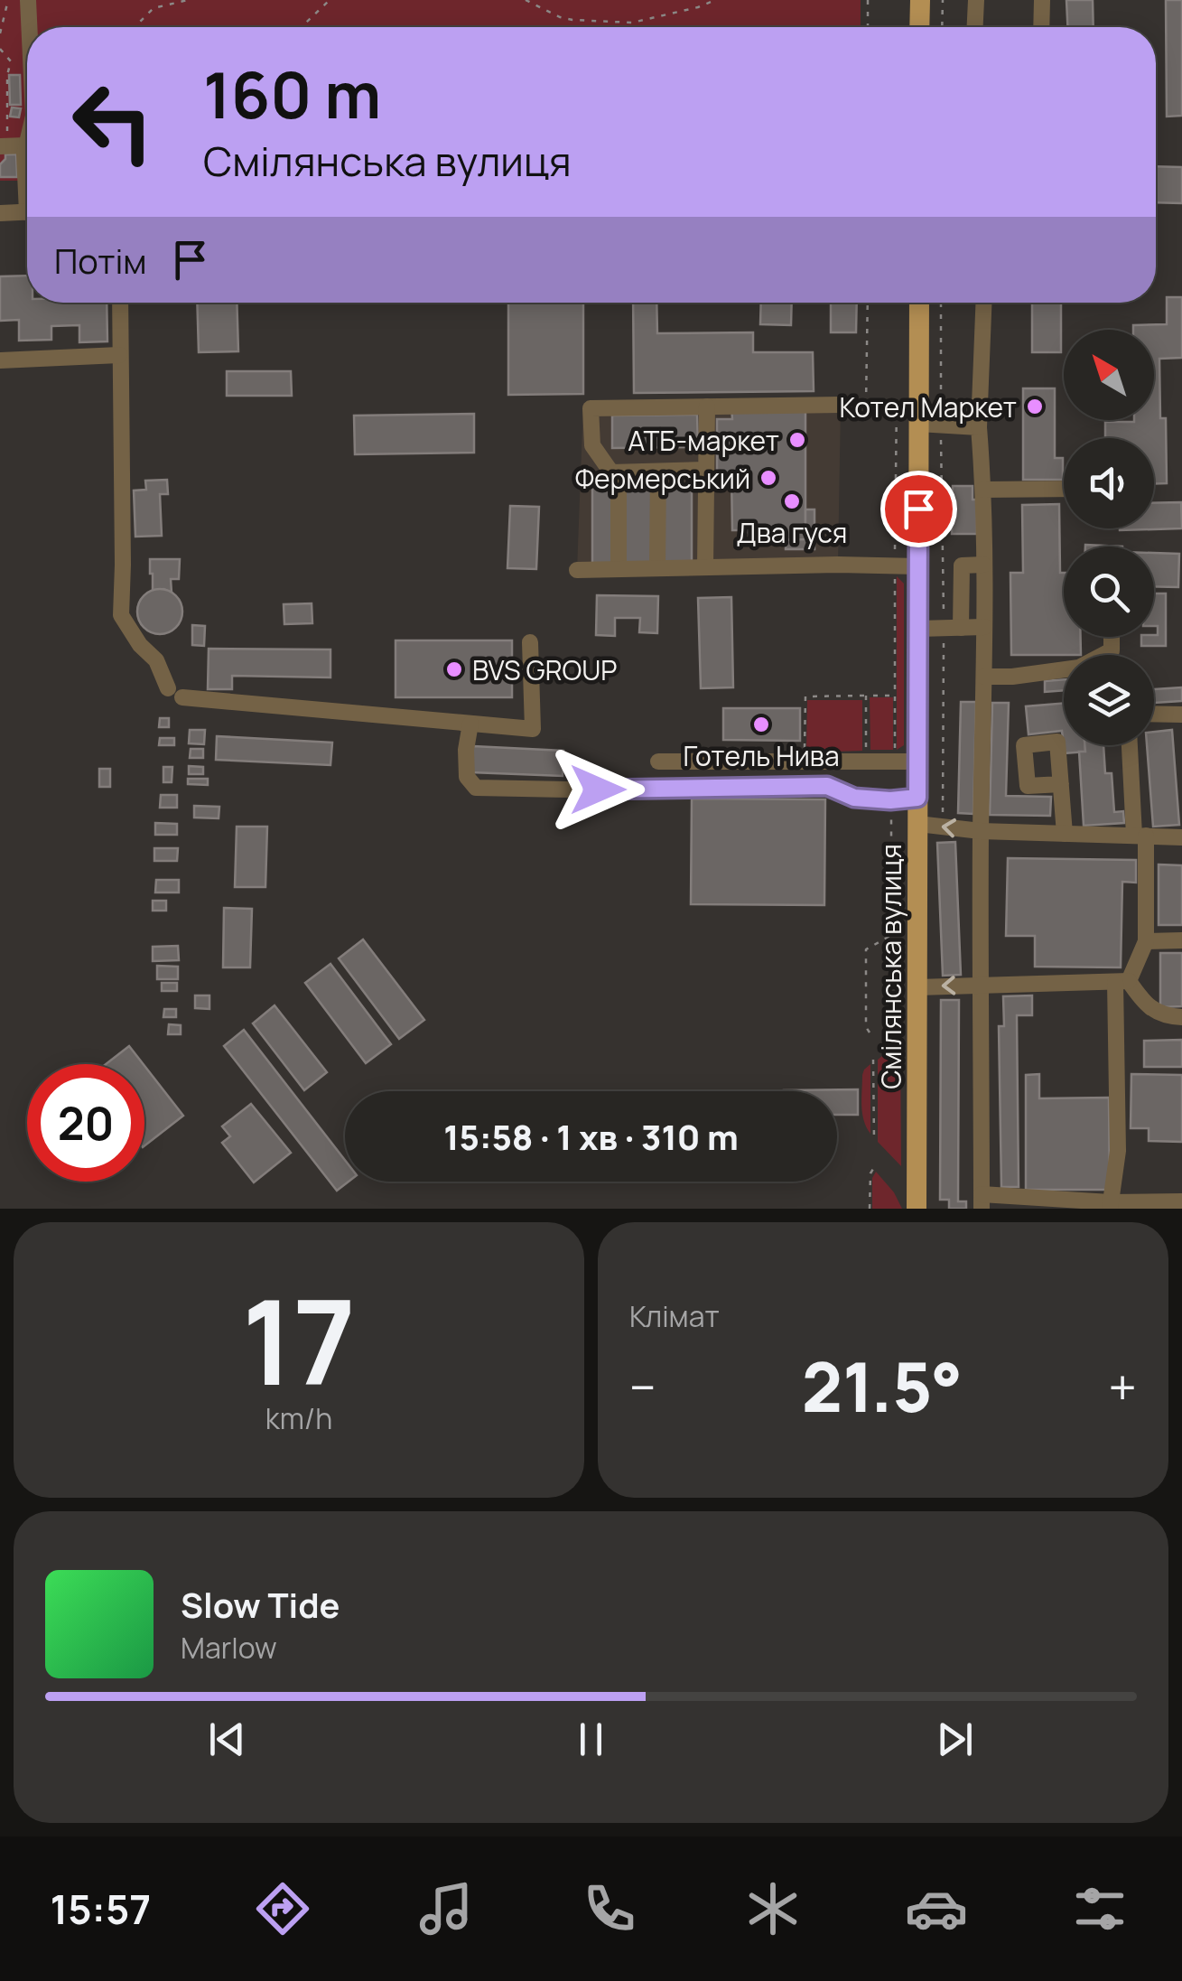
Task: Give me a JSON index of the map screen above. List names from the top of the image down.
{
  "streets": {
    "main road": ["Смілянська вулиця"]
  },
  "places": [
    "Котел Маркет",
    "АТБ-маркет",
    "Фермерський",
    "Два гуся",
    "BVS GROUP",
    "Готель Нива"
  ],
  "north": "top left",
  "page": {
    "turn": ["160 m", "Смілянська вулиця"],
    "then": "Потім",
    "limit": "20",
    "trip": "15:58 · 1 хв · 310 m",
    "tile": [
      ["17", "km/h"],
      "Клімат"
    ],
    "heat": ["−", "21.5°", "+"],
    "song": ["Slow Tide", "Marlow"],
    "tabs": "15:57"
  }
}
